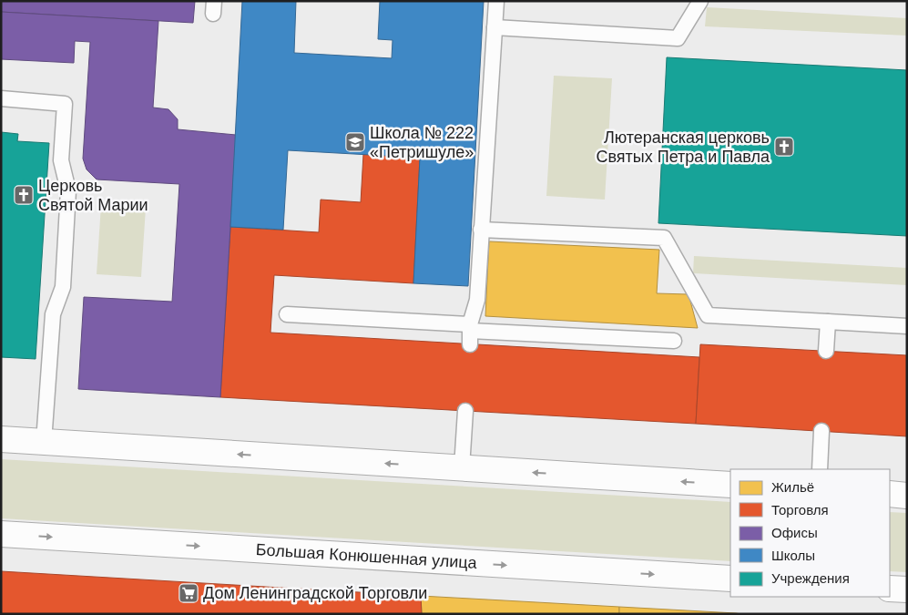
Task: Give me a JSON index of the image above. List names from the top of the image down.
{
  "streets": {
    "main road": ["Большая Конюшенная улица"]
  },
  "places": {
    "school or university": ["Школа № 222 «Петришуле»"],
    "church": ["Лютеранская церковь Святых Петра и Павла", "Церковь Святой Марии"],
    "supermarket": ["Дом Ленинградской Торговли"]
  },
  "legend": [
    "Жильё",
    "Торговля",
    "Офисы",
    "Школы",
    "Учреждения"
  ]
}
